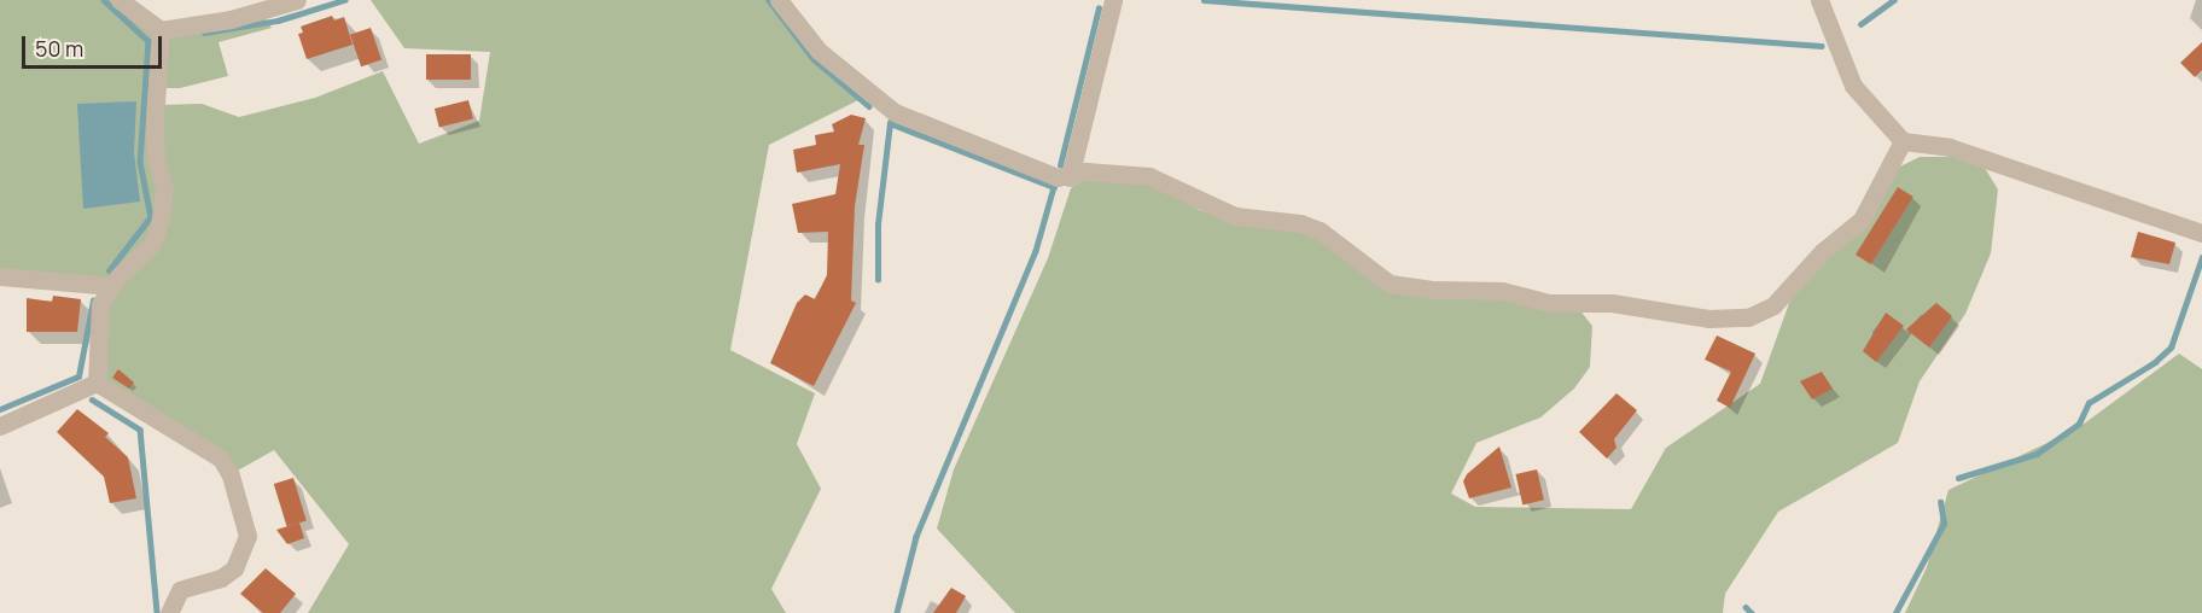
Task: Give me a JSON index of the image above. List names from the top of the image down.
{
  "scale_bar": "50 m"
}
